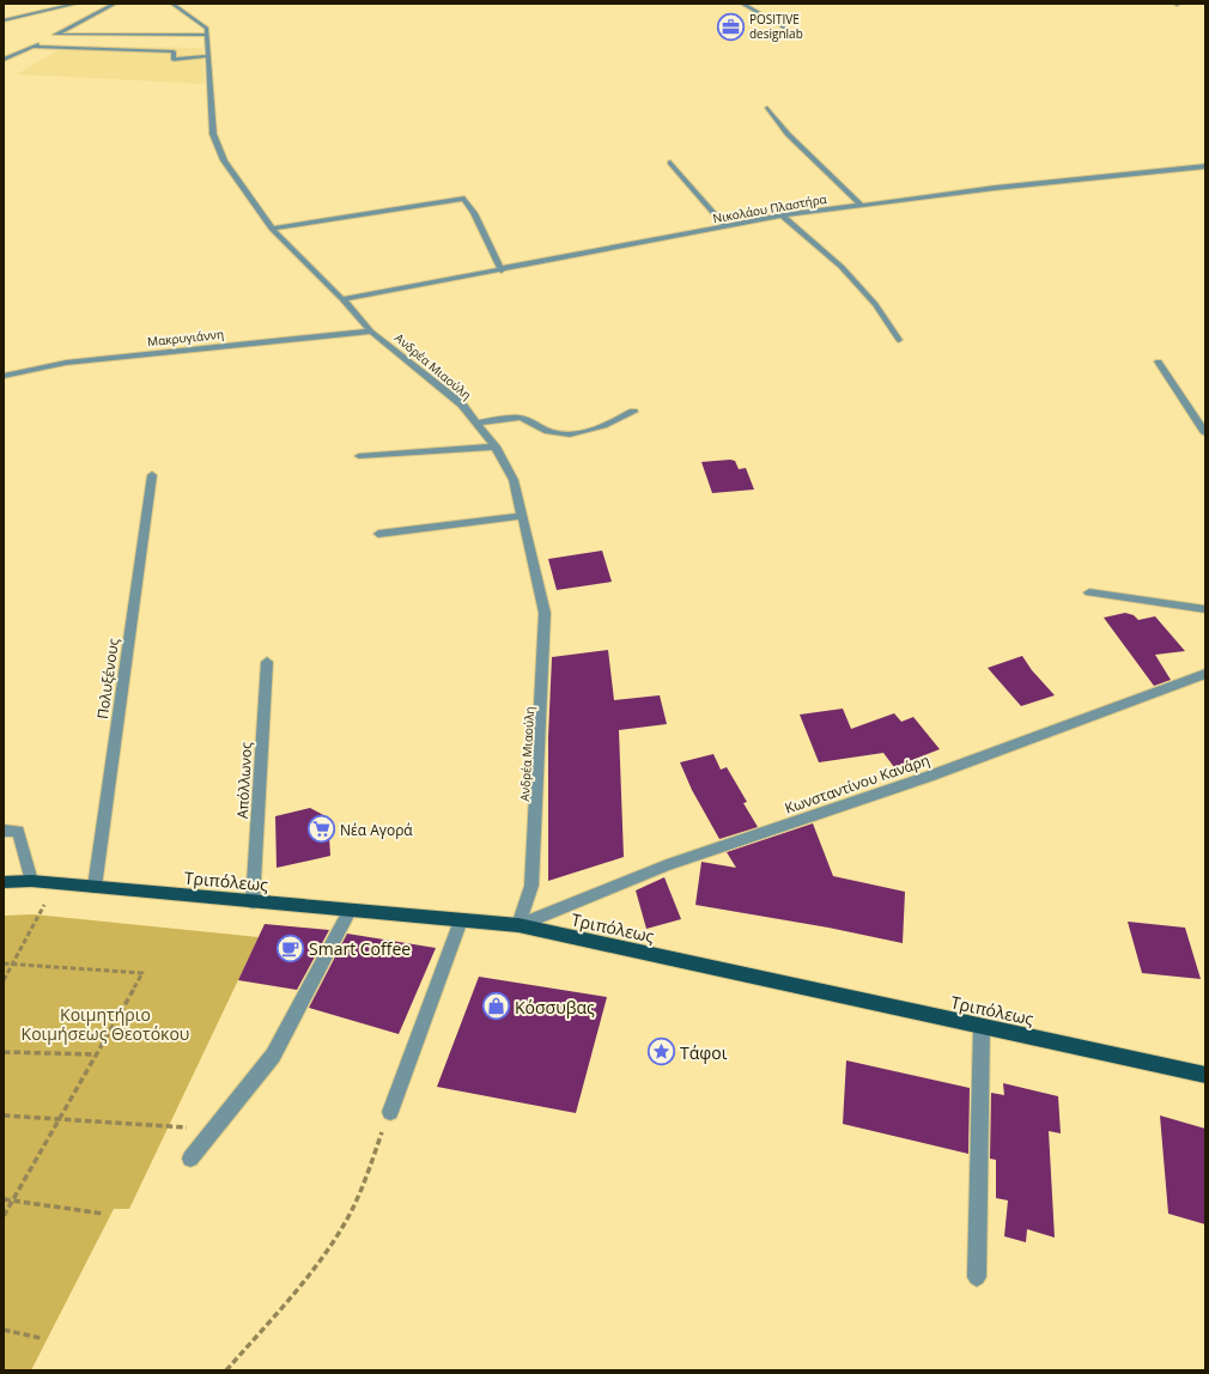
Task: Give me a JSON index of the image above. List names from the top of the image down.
{
  "streets": {
    "main road": ["Τριπόλεως"],
    "street": [
      "Νικολάου Πλαστήρα",
      "Μακρυγιάννη",
      "Ανδρέα Μιαούλη",
      "Πολυξένους",
      "Απόλλωνος",
      "Κωνσταντίνου Κανάρη"
    ]
  },
  "crossings": [
    ["Νικολάου Πλαστήρα", "Ανδρέα Μιαούλη"],
    ["Μακρυγιάννη", "Ανδρέα Μιαούλη"],
    ["Ανδρέα Μιαούλη", "Κωνσταντίνου Κανάρη"],
    ["Ανδρέα Μιαούλη", "Τριπόλεως"],
    ["Πολυξένους", "Τριπόλεως"],
    ["Απόλλωνος", "Τριπόλεως"],
    ["Κωνσταντίνου Κανάρη", "Τριπόλεως"]
  ],
  "parks": ["Κοιμητήριο Κοιμήσεως Θεοτόκου"],
  "places": {
    "office": ["POSITIVE designlab"],
    "supermarket": ["Νέα Αγορά"],
    "cafe": ["Smart Coffee"],
    "shop": ["Κόσσυβας"],
    "place": ["Τάφοι"]
  }
}
